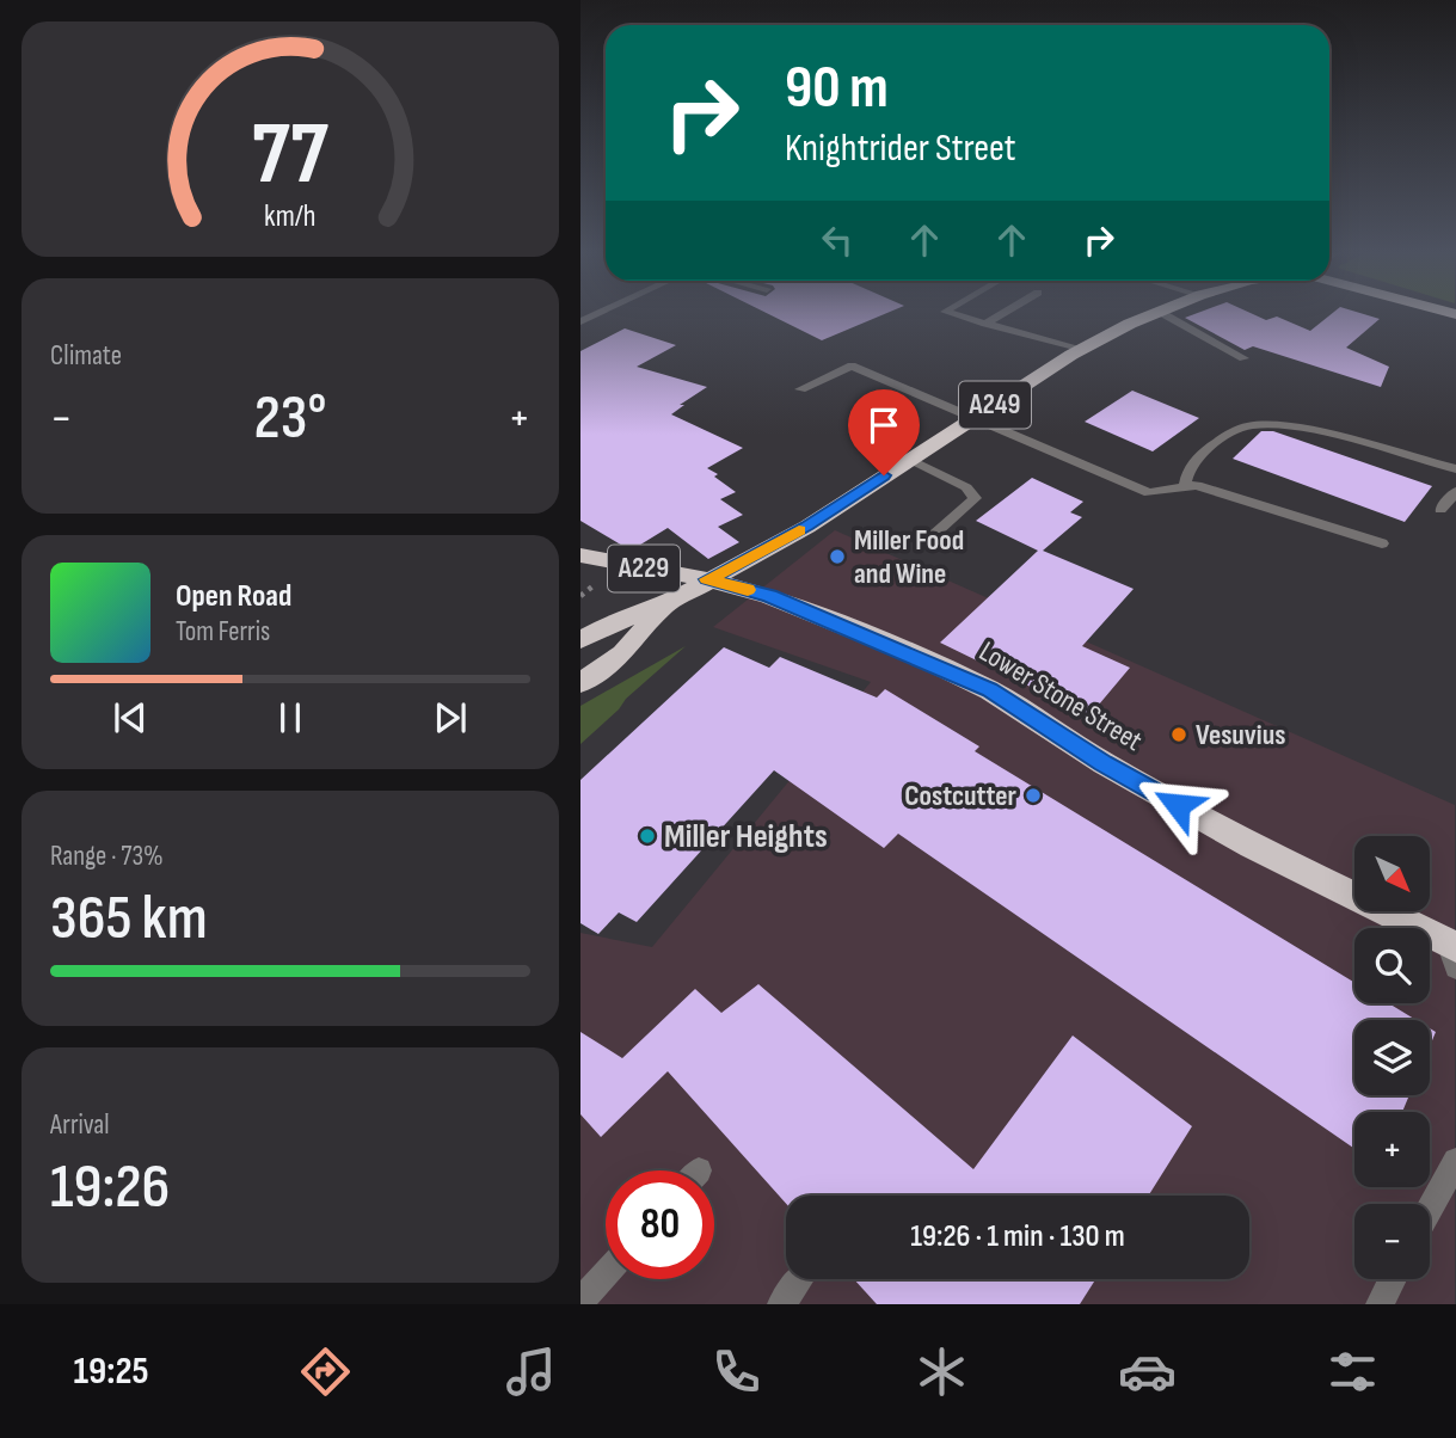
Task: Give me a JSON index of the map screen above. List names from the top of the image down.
{
  "streets": {
    "highway": ["A249", "A229", "Lower Stone Street"]
  },
  "crossings": [
    ["A249", "A229"],
    ["A249", "Lower Stone Street"],
    ["A229", "Lower Stone Street"]
  ],
  "places": [
    "Miller Food and Wine",
    "Vesuvius",
    "Costcutter",
    "Miller Heights"
  ],
  "north": "bottom right",
  "page": {
    "turn": ["90 m", "Knightrider Street"],
    "tile": [
      "Climate",
      ["Range · 73%", "365 km"],
      ["Arrival", "19:26"]
    ],
    "heat": ["−", "23°", "+"],
    "song": ["Open Road", "Tom Ferris"],
    "map_buttons": ["+", "−"],
    "limit": "80",
    "trip": "19:26 · 1 min · 130 m",
    "tabs": "19:25",
    "gauge": ["77", "km/h"]
  }
}
